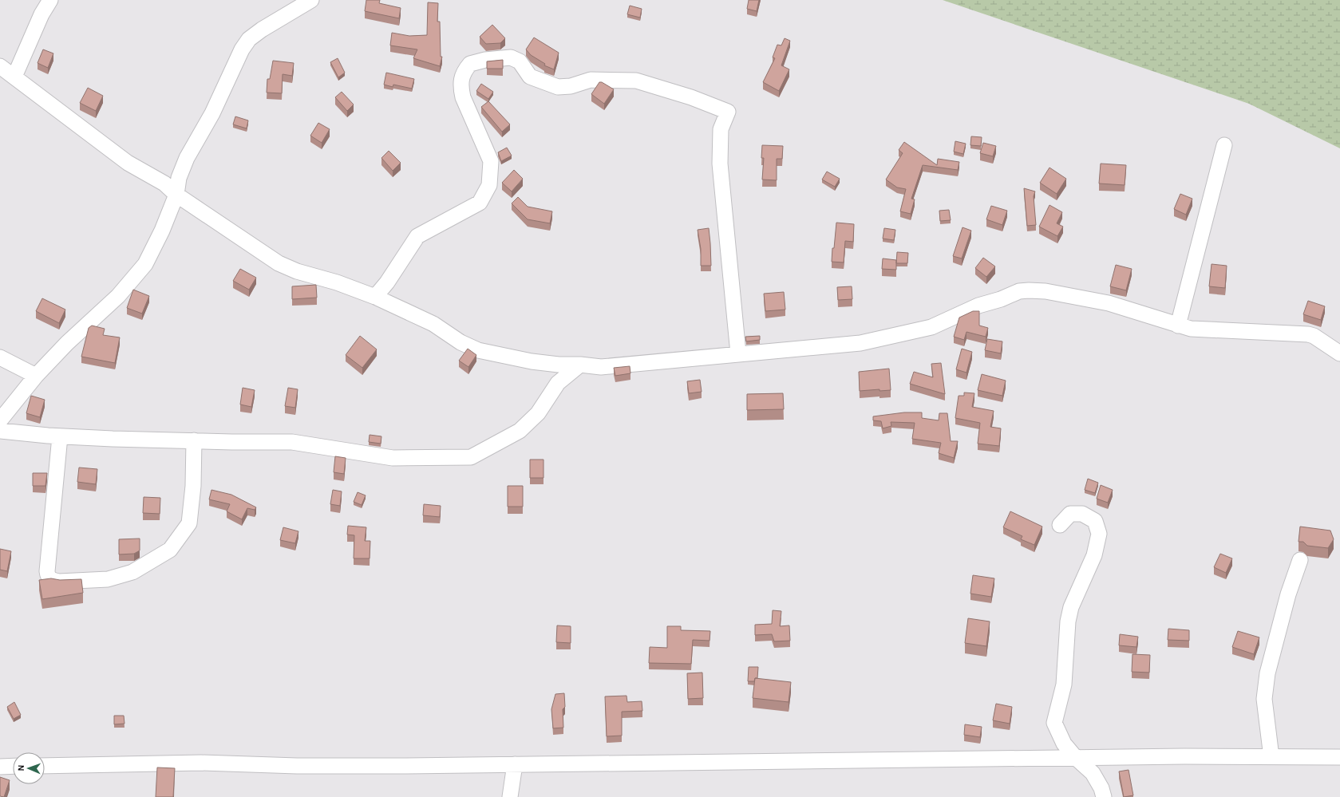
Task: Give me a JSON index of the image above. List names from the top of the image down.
{
  "north": "left"
}
